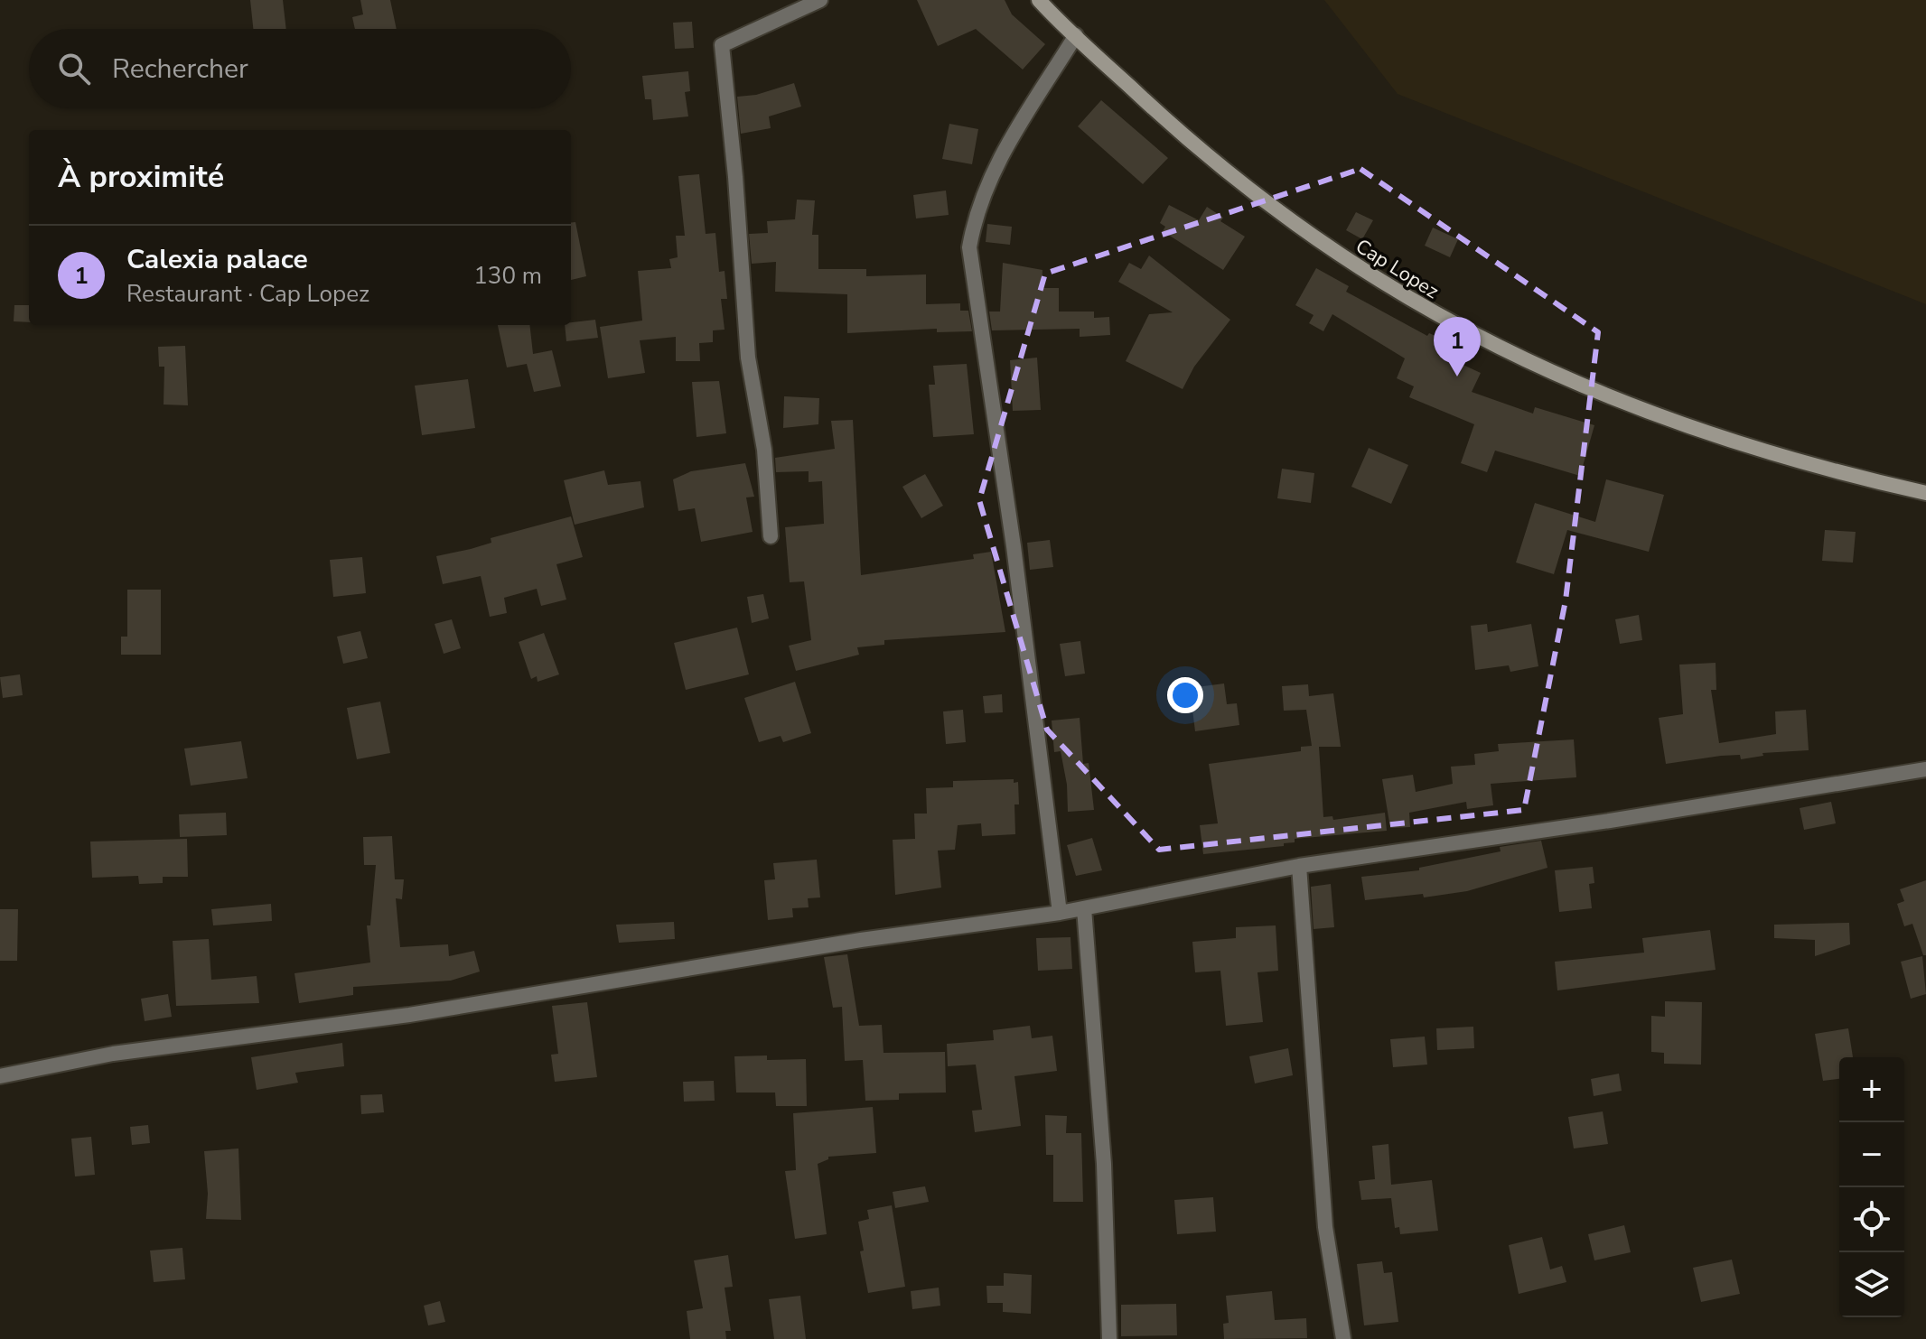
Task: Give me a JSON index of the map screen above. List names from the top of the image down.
{
  "streets": {
    "street": ["Cap Lopez"]
  },
  "page": {
    "search": "Rechercher",
    "heading": "À proximité",
    "list": [
      {
        "mark": "1",
        "name": "Calexia palace",
        "note": "Restaurant · Cap Lopez",
        "value": "130 m"
      }
    ],
    "pins": "1",
    "map_buttons": ["+", "−"]
  }
}
